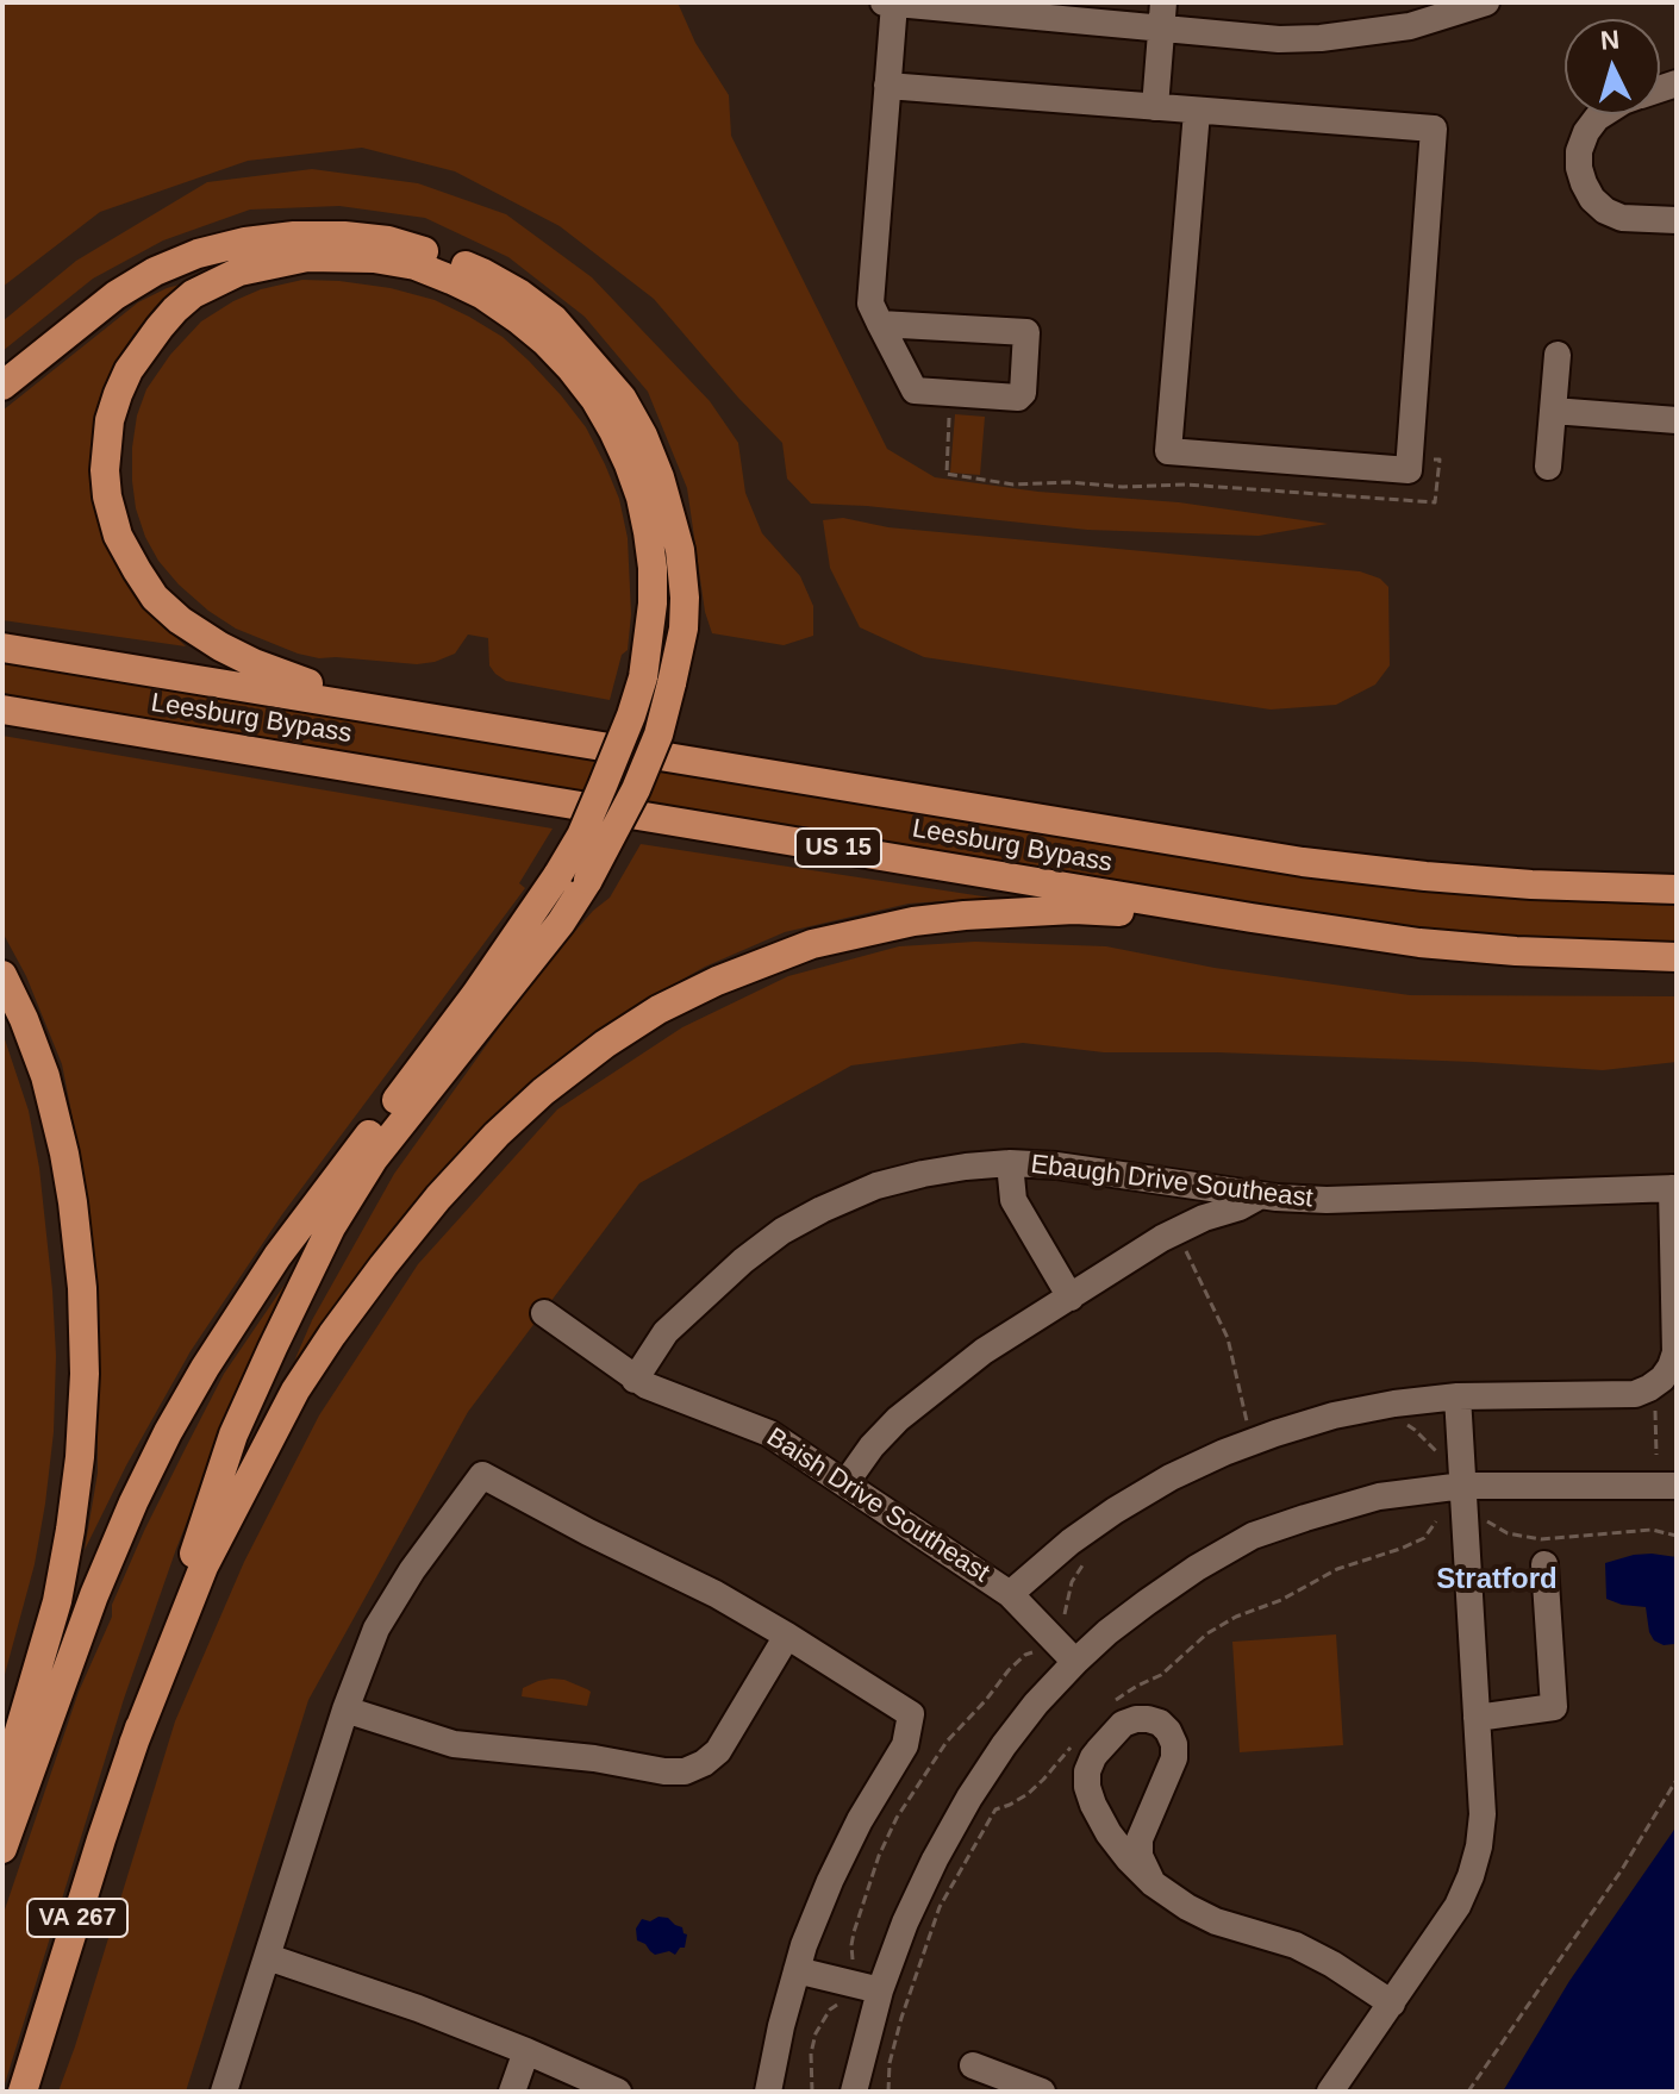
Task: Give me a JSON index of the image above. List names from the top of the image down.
{
  "streets": {
    "highway": ["Leesburg Bypass", "US 15", "VA 267"],
    "street": ["Ebaugh Drive Southeast", "Baish Drive Southeast"]
  },
  "crossings": [
    ["Ebaugh Drive Southeast", "Baish Drive Southeast"]
  ],
  "districts": ["Stratford"],
  "north": "top"
}
